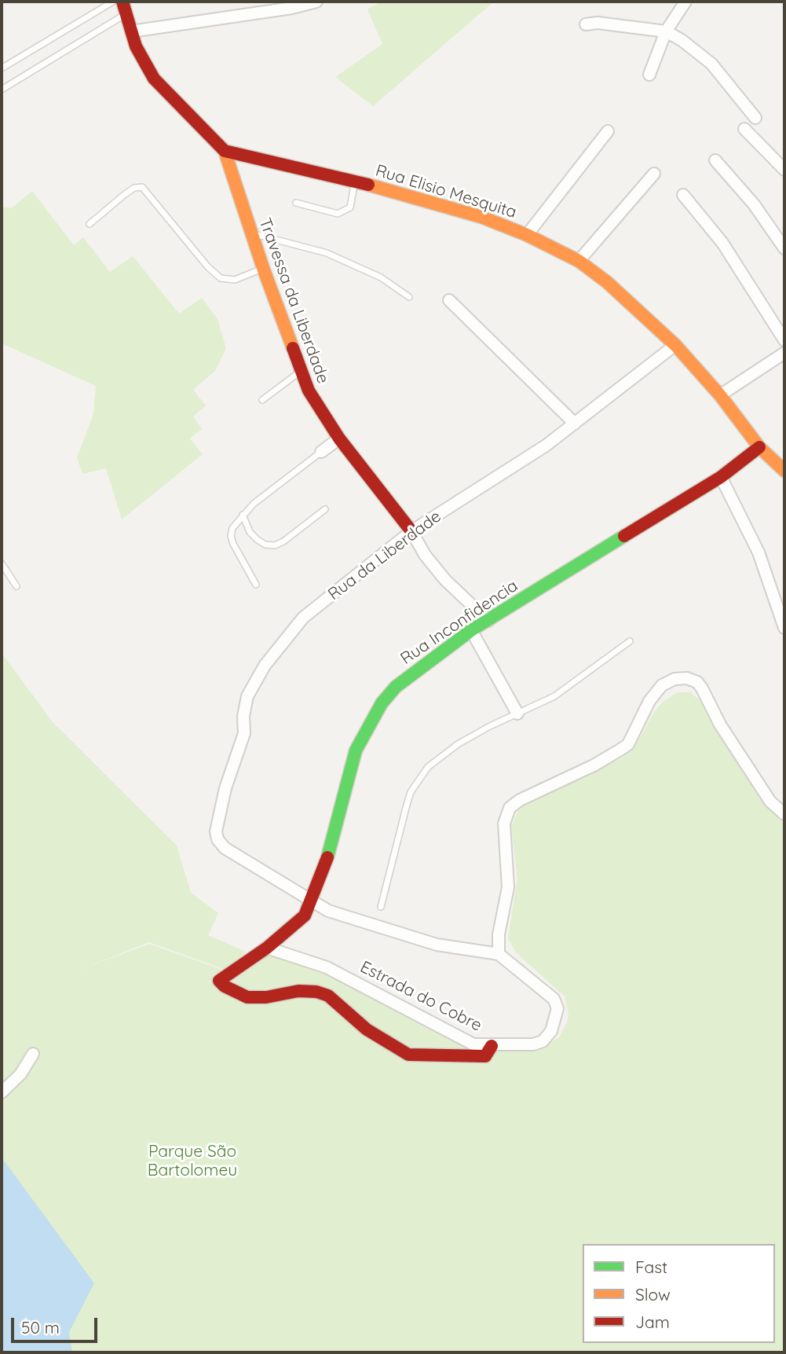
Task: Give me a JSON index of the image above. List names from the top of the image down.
{
  "streets": {
    "street": [
      "Rua Elisio Mesquita",
      "Travessa da Liberdade",
      "Rua da Liberdade",
      "Rua Inconfidencia",
      "Estrada do Cobre"
    ]
  },
  "crossings": [
    ["Rua Elisio Mesquita", "Travessa da Liberdade"],
    ["Rua Elisio Mesquita", "Rua da Liberdade"],
    ["Rua Elisio Mesquita", "Rua Inconfidencia"],
    ["Travessa da Liberdade", "Rua da Liberdade"],
    ["Rua da Liberdade", "Rua Inconfidencia"],
    ["Rua Inconfidencia", "Estrada do Cobre"]
  ],
  "parks": ["Parque São Bartolomeu"],
  "legend": ["Fast", "Slow", "Jam"],
  "scale_bar": "50 m"
}
